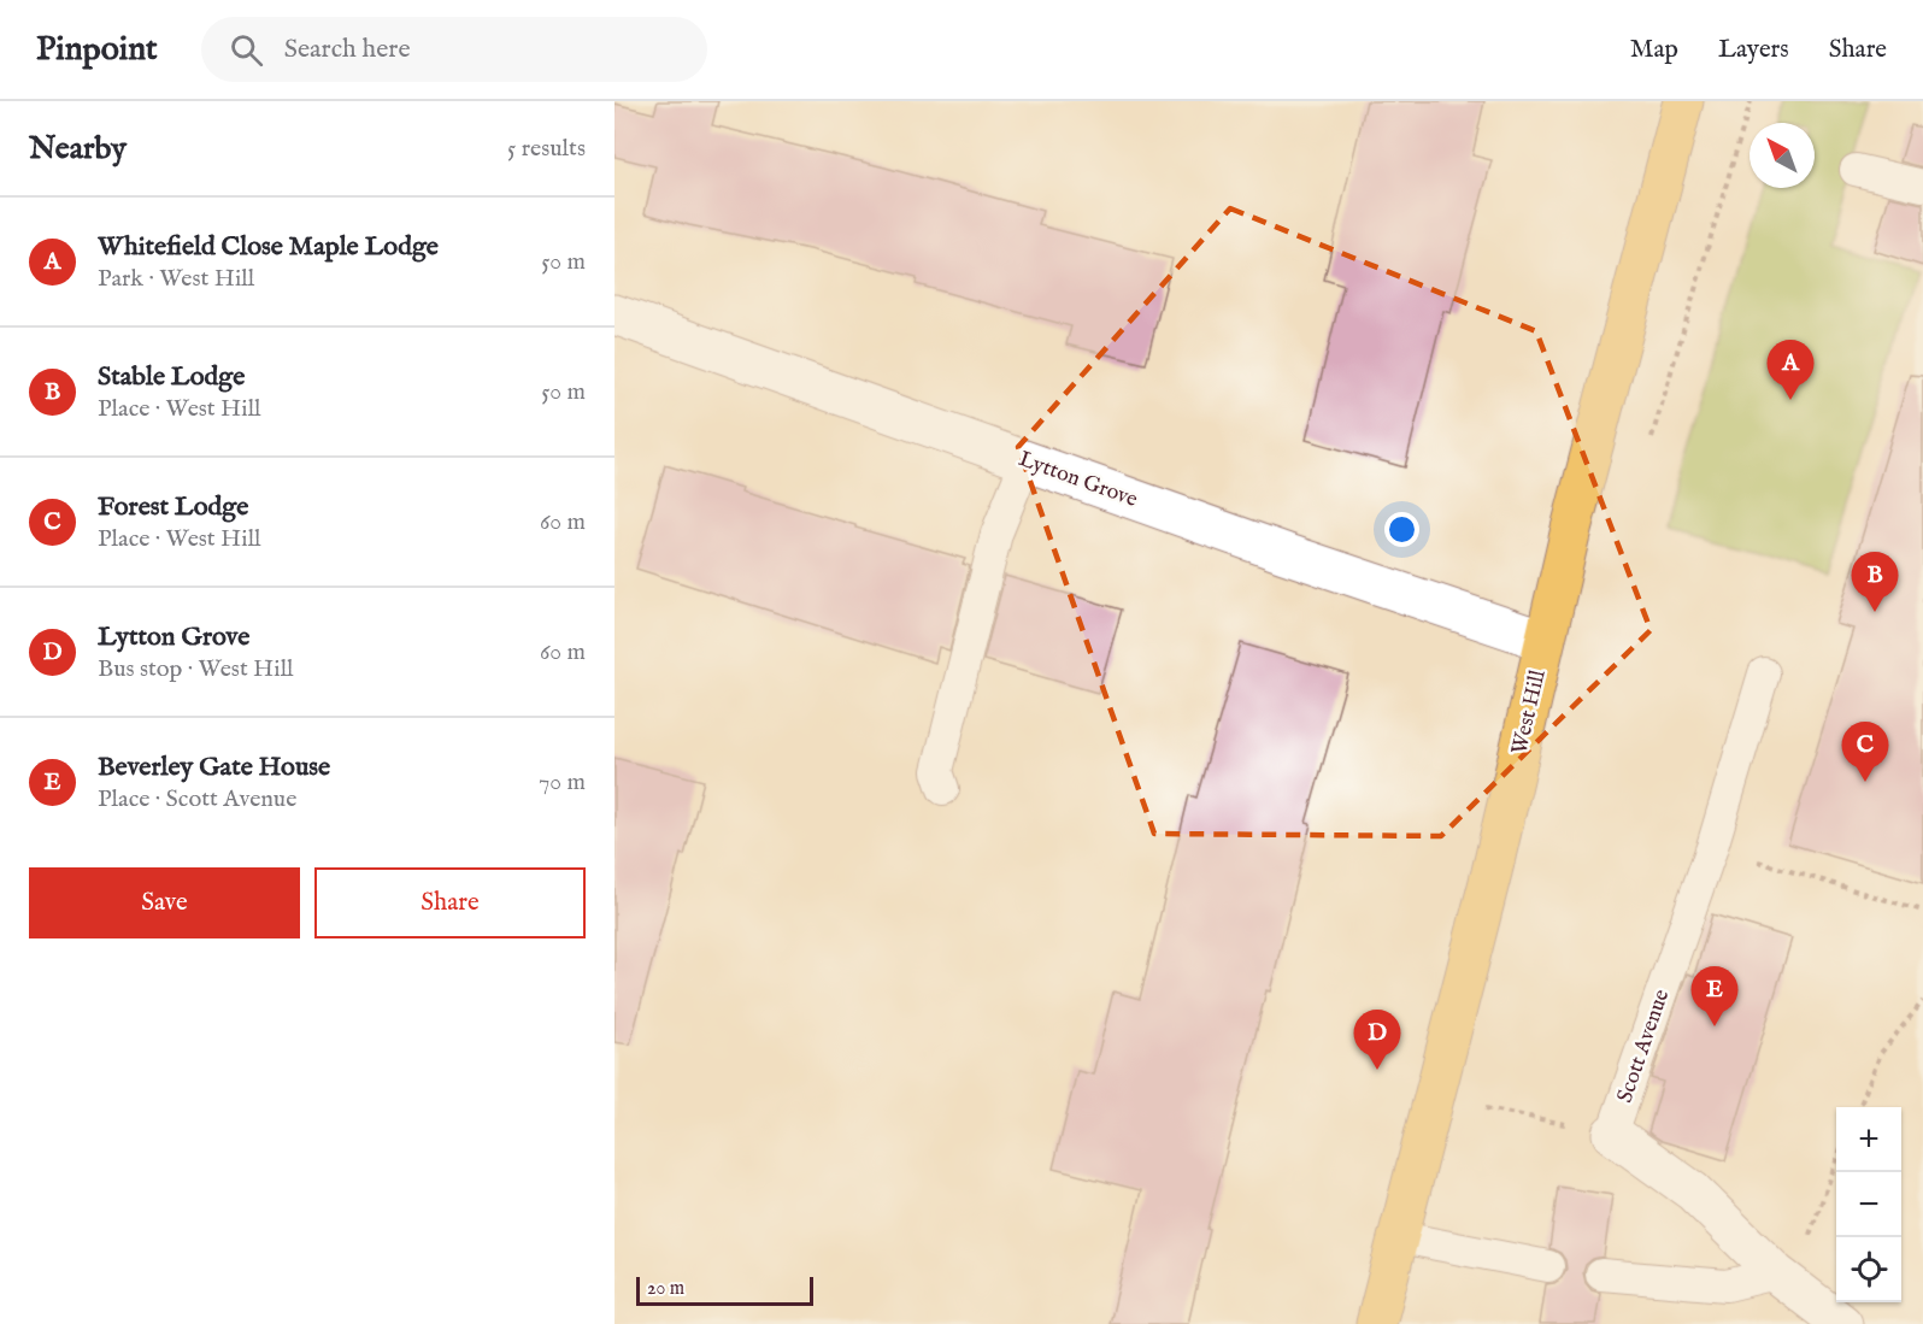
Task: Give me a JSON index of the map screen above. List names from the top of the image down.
{
  "streets": {
    "highway": ["West Hill"],
    "street": ["Lytton Grove"],
    "lane": ["Scott Avenue"]
  },
  "crossings": [
    ["Lytton Grove", "West Hill"]
  ],
  "scale_bar": "20 m",
  "north": "top left",
  "page": {
    "header": "Pinpoint",
    "search": "Search here",
    "nav": ["Map", "Layers", "Share"],
    "heading": ["Nearby", "5 results"],
    "list": [
      {
        "mark": "A",
        "name": "Whitefield Close Maple Lodge",
        "note": "Park · West Hill",
        "value": "50 m"
      },
      {
        "mark": "B",
        "name": "Stable Lodge",
        "note": "Place · West Hill",
        "value": "50 m"
      },
      {
        "mark": "C",
        "name": "Forest Lodge",
        "note": "Place · West Hill",
        "value": "60 m"
      },
      {
        "mark": "D",
        "name": "Lytton Grove",
        "note": "Bus stop · West Hill",
        "value": "60 m"
      },
      {
        "mark": "E",
        "name": "Beverley Gate House",
        "note": "Place · Scott Avenue",
        "value": "70 m"
      }
    ],
    "pins": [
      "A",
      "B",
      "C",
      "E",
      "D"
    ],
    "buttons": ["Save", "Share"],
    "map_buttons": ["+", "−"],
    "scale": "20 m"
  }
}
